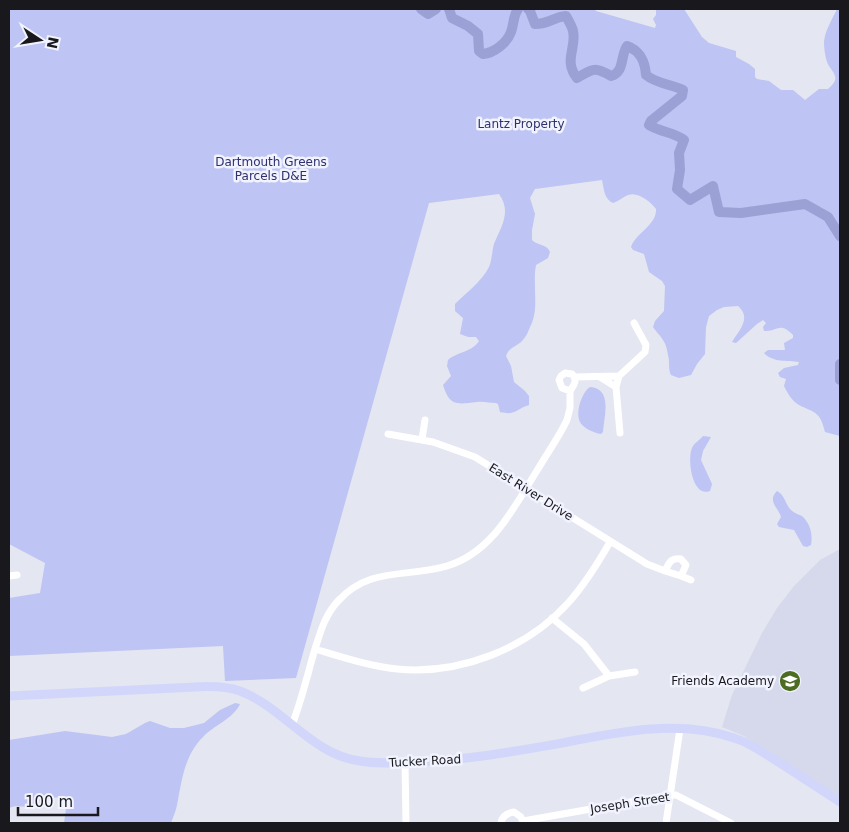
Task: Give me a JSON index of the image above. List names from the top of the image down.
{
  "streets": {
    "main road": ["Tucker Road"],
    "street": ["East River Drive", "Joseph Street"]
  },
  "parks": ["Lantz Property", "Dartmouth Greens Parcels D&E"],
  "places": {
    "school or university": ["Friends Academy"]
  },
  "scale_bar": "100 m",
  "north": "right"
}
